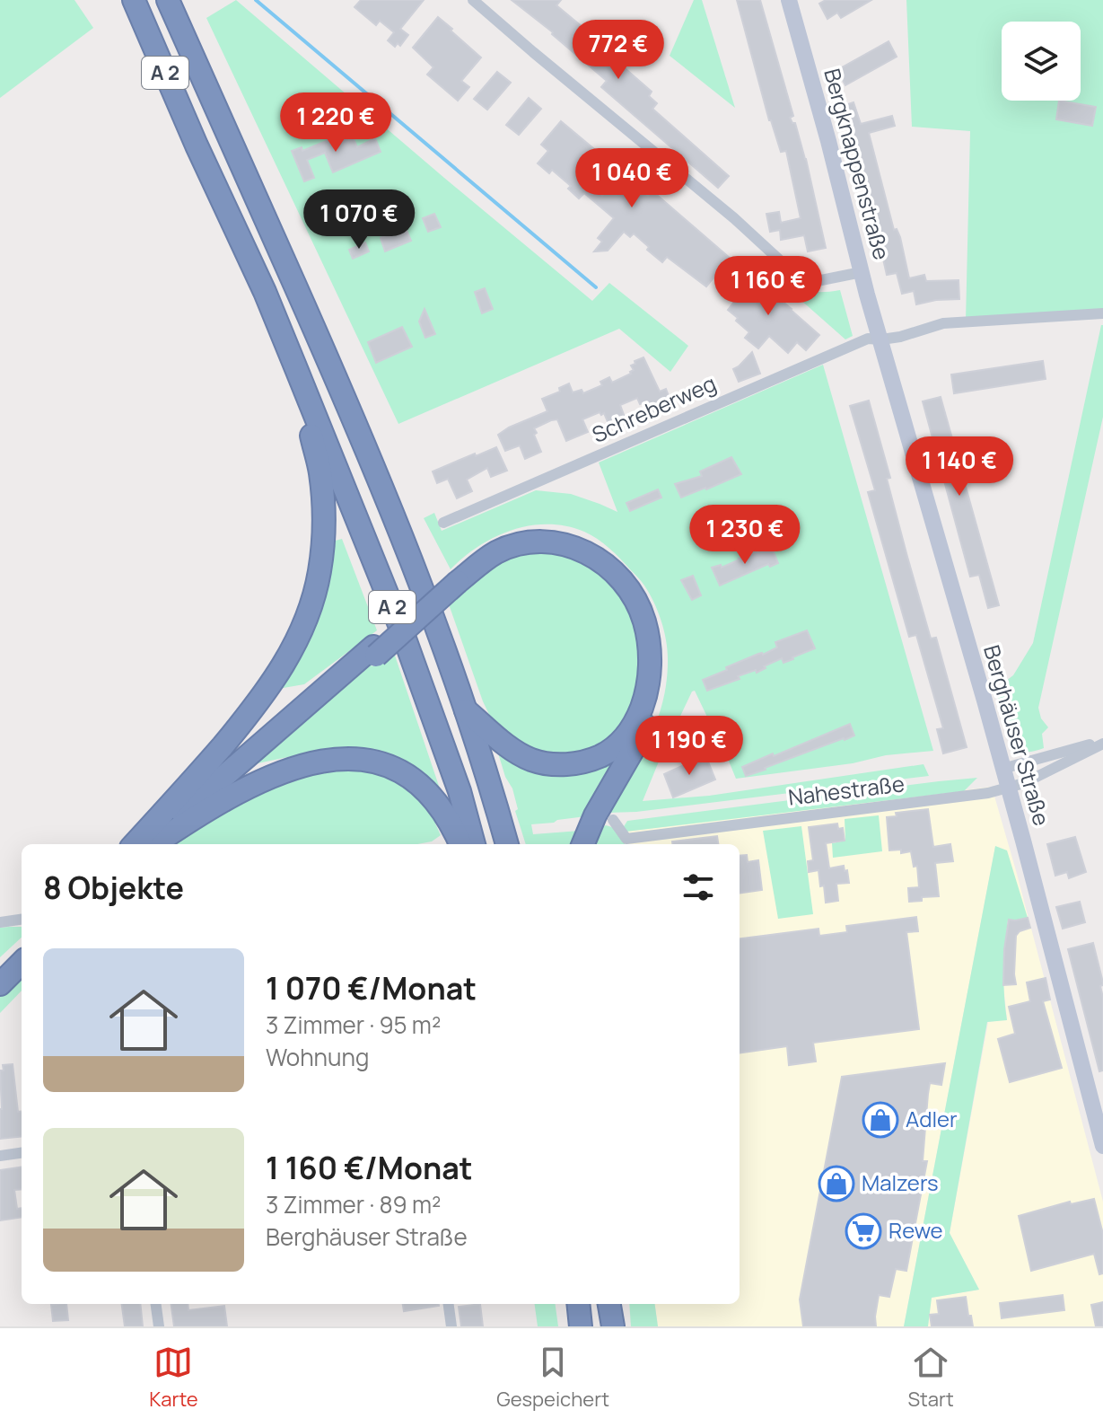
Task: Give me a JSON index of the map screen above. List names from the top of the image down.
{
  "streets": {
    "highway": ["A 2"],
    "street": [
      "Bergknappenstraße",
      "Schreberweg",
      "Berghäuser Straße",
      "Nahestraße"
    ]
  },
  "crossings": [
    ["Bergknappenstraße", "Schreberweg"],
    ["Bergknappenstraße", "Berghäuser Straße"],
    ["Schreberweg", "Berghäuser Straße"],
    ["Berghäuser Straße", "Nahestraße"]
  ],
  "places": {
    "shop": ["Adler", "Malzers"],
    "supermarket": ["Rewe"]
  },
  "page": {
    "price": [
      "772 €",
      "1 220 €",
      "1 040 €",
      "1 070 €",
      "1 160 €",
      "1 140 €",
      "1 230 €",
      "1 190 €"
    ],
    "heading": "8 Objekte",
    "list": [
      {
        "name": "1 070 €/Monat",
        "note": "3 Zimmer · 95 m² · Wohnung"
      },
      {
        "name": "1 160 €/Monat",
        "note": "3 Zimmer · 89 m² · Berghäuser Straße"
      }
    ],
    "tabs": ["Karte", "Gespeichert", "Start"]
  }
}
